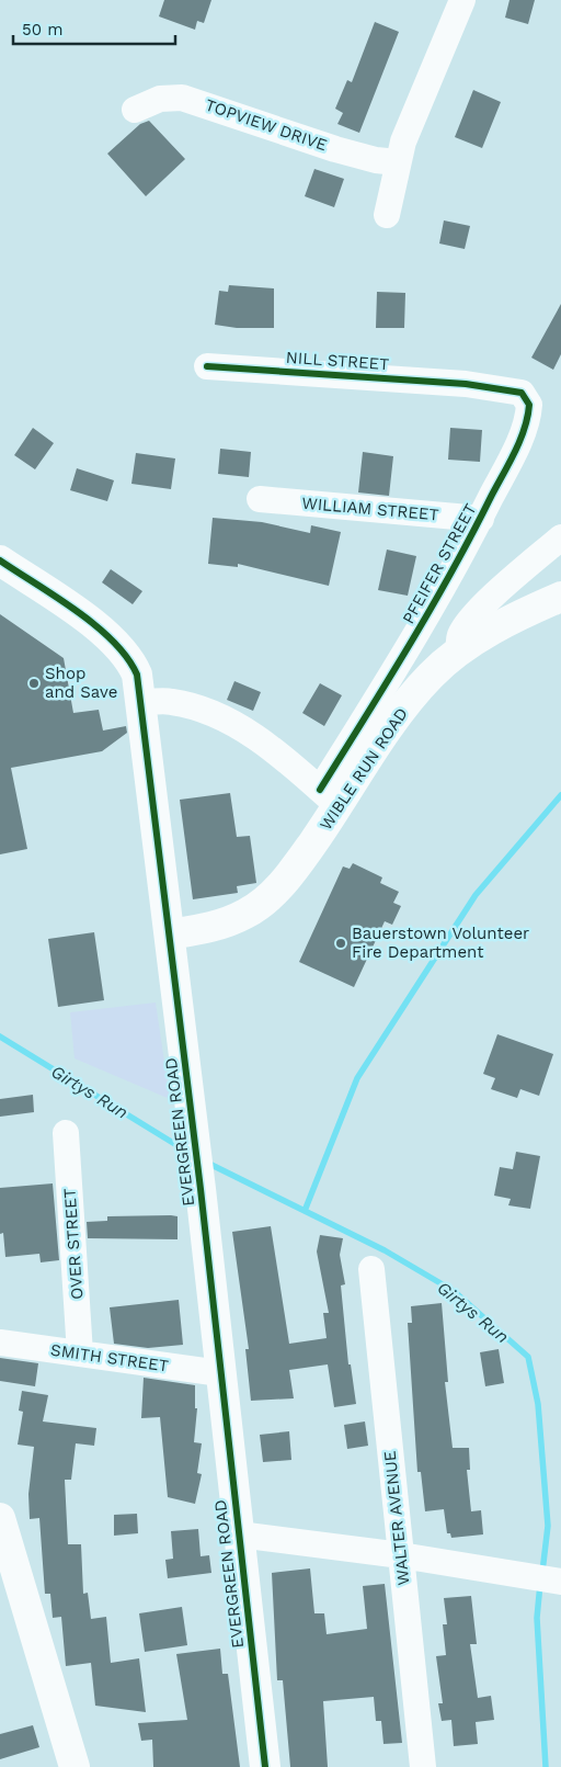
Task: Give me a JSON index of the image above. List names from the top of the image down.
{
  "streets": {
    "street": [
      "TOPVIEW DRIVE",
      "NILL STREET",
      "WILLIAM STREET",
      "PFEIFER STREET",
      "WIBLE RUN ROAD",
      "EVERGREEN ROAD",
      "OVER STREET",
      "SMITH STREET",
      "WALTER AVENUE"
    ]
  },
  "crossings": [
    ["NILL STREET", "PFEIFER STREET"],
    ["WILLIAM STREET", "PFEIFER STREET"],
    ["PFEIFER STREET", "WIBLE RUN ROAD"],
    ["WIBLE RUN ROAD", "EVERGREEN ROAD"],
    ["EVERGREEN ROAD", "SMITH STREET"],
    ["OVER STREET", "SMITH STREET"]
  ],
  "water": ["Girtys Run"],
  "places": ["Shop and Save", "Bauerstown Volunteer Fire Department"],
  "scale_bar": "50 m"
}
